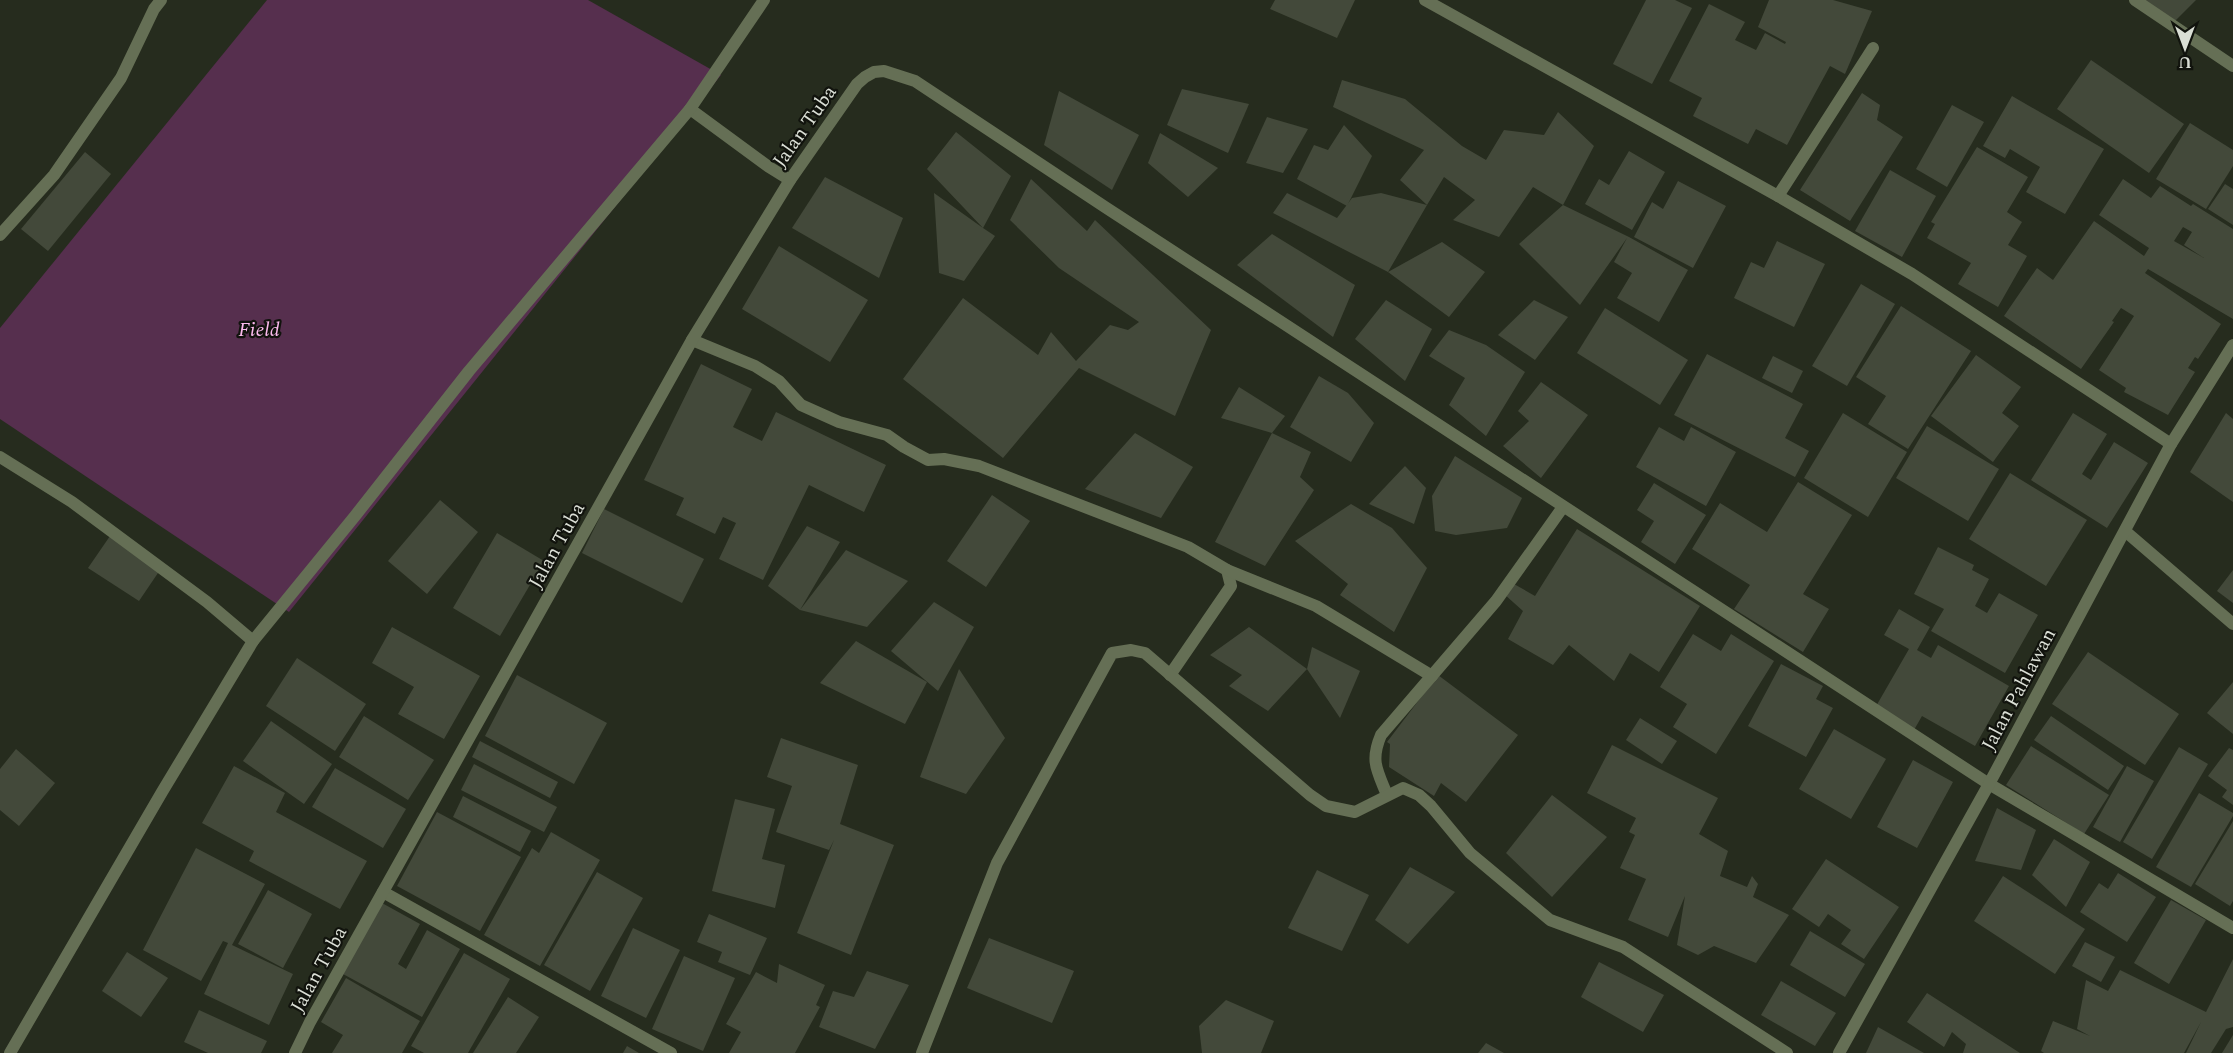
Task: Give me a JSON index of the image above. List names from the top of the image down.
{
  "streets": {
    "street": ["Jalan Tuba", "Jalan Pahlawan"]
  },
  "parks": ["Field"],
  "north": "bottom"
}
